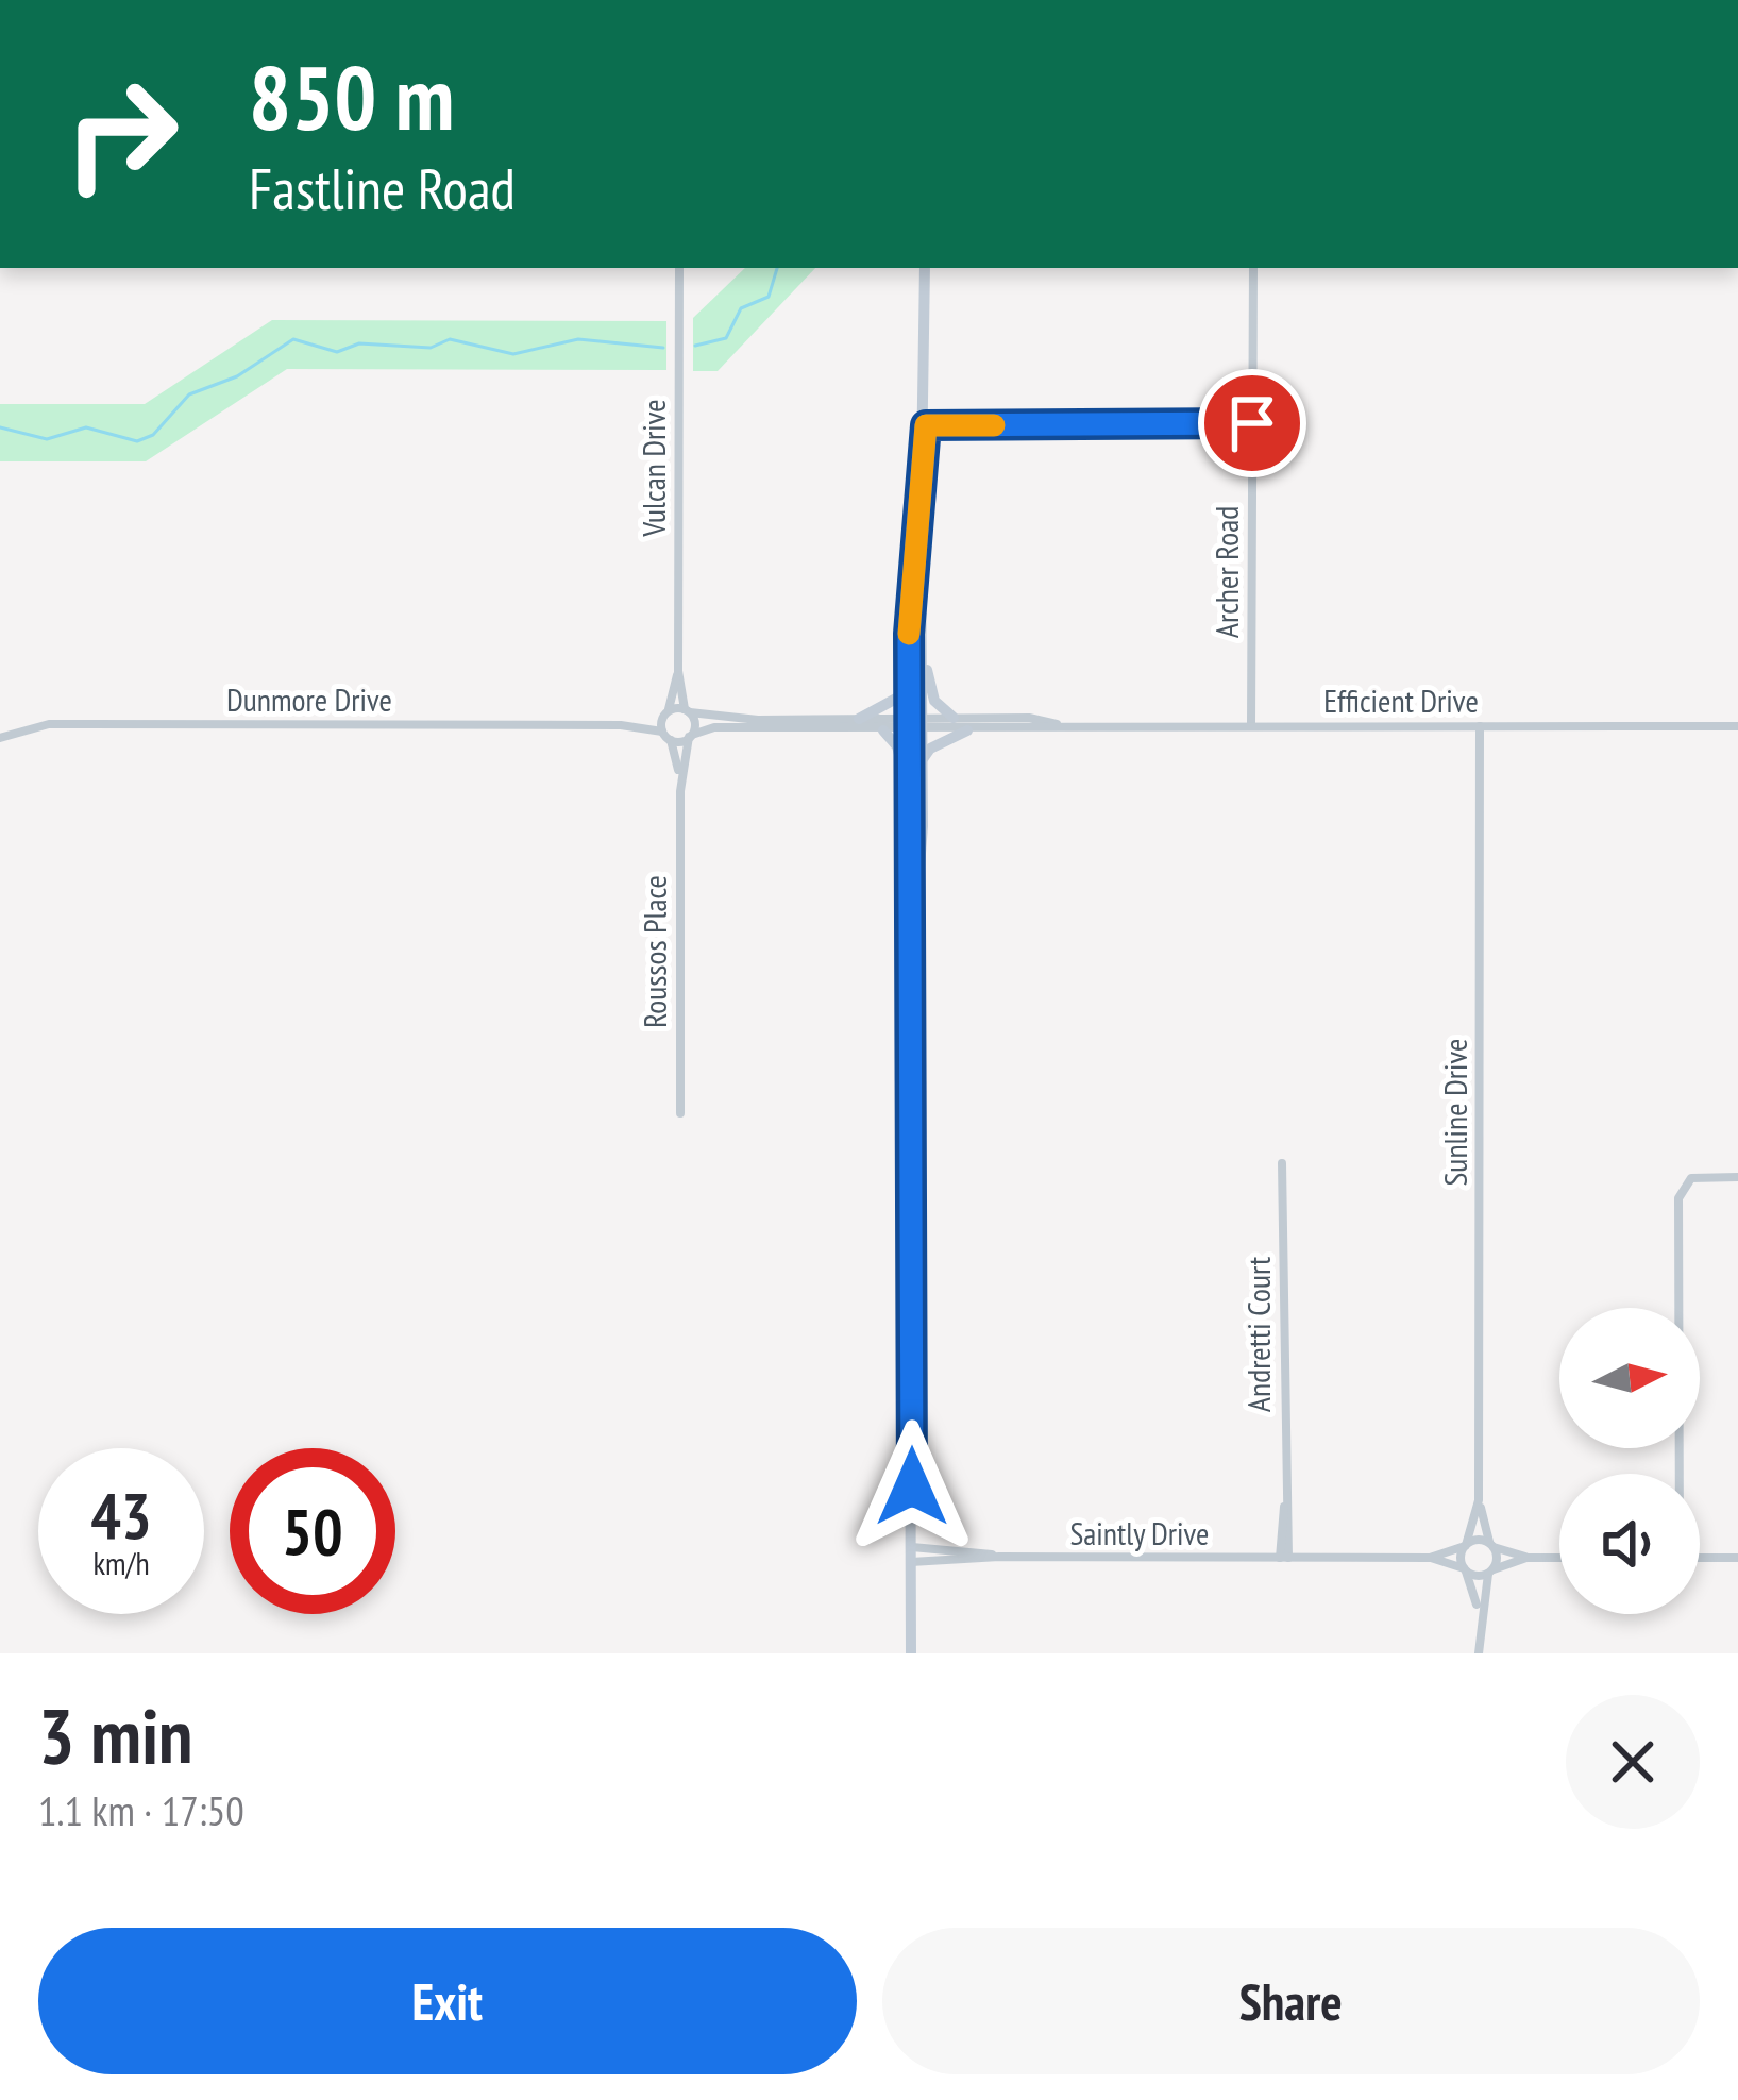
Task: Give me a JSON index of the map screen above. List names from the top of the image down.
{
  "streets": {
    "street": [
      "Vulcan Drive",
      "Archer Road",
      "Dunmore Drive",
      "Efficient Drive",
      "Roussos Place",
      "Sunline Drive",
      "Andretti Court",
      "Saintly Drive"
    ]
  },
  "crossings": [
    ["Vulcan Drive", "Dunmore Drive"],
    ["Vulcan Drive", "Roussos Place"],
    ["Archer Road", "Efficient Drive"],
    ["Dunmore Drive", "Roussos Place"],
    ["Efficient Drive", "Sunline Drive"],
    ["Sunline Drive", "Saintly Drive"],
    ["Andretti Court", "Saintly Drive"]
  ],
  "north": "right",
  "page": {
    "turn": ["850 m", "Fastline Road"],
    "speed": "43 km/h",
    "limit": "50",
    "heading": ["3 min", "1.1 km · 17:50"],
    "buttons": ["Exit", "Share"]
  }
}
